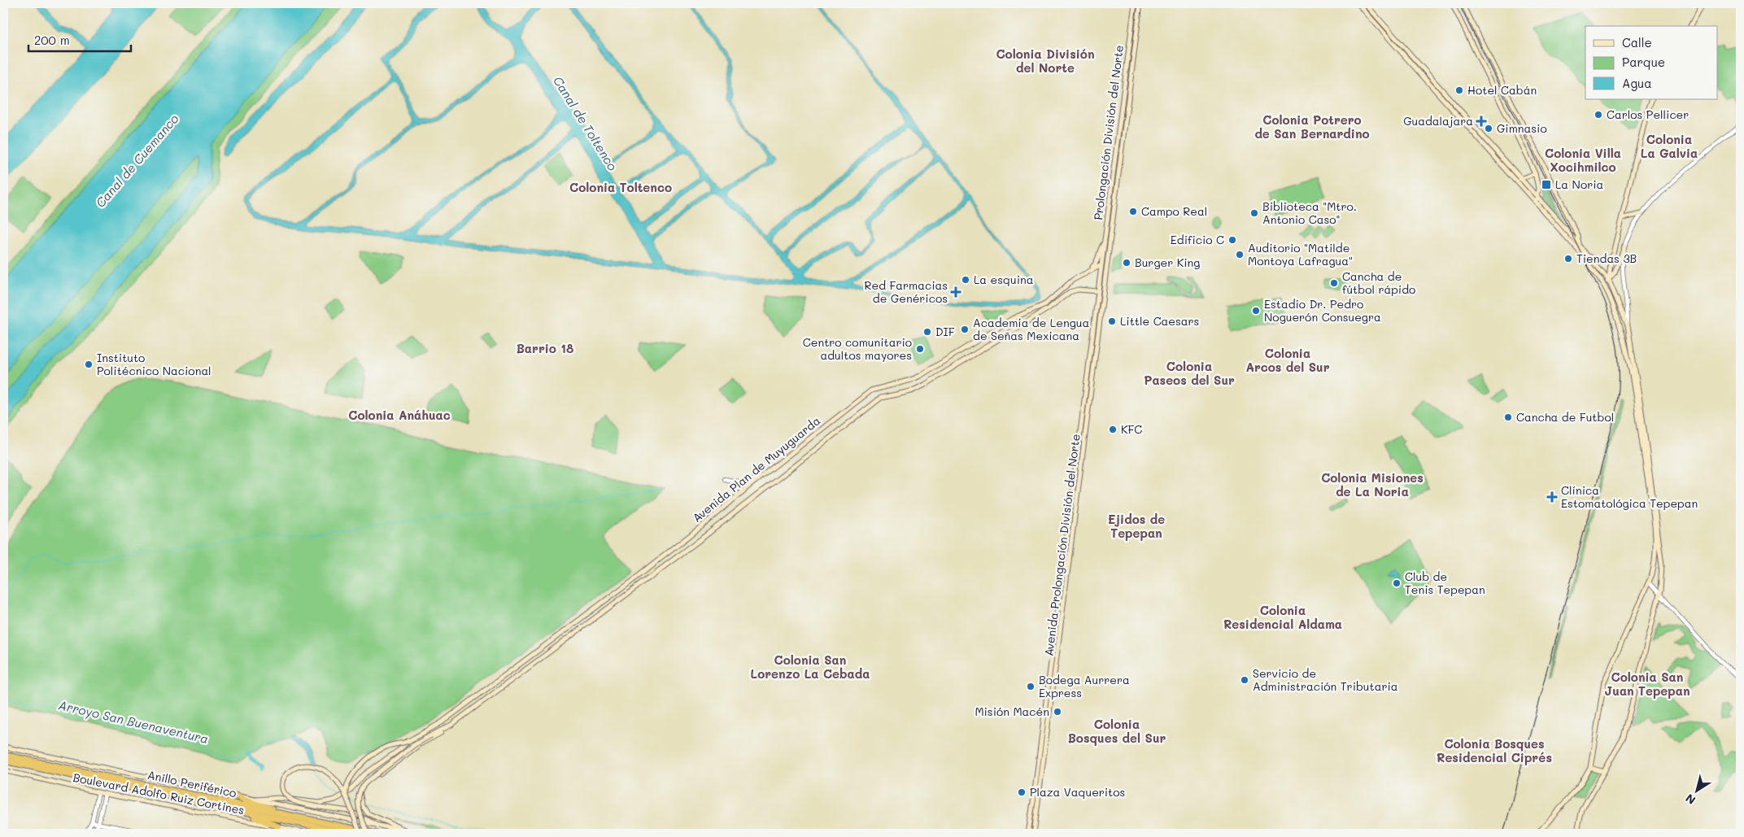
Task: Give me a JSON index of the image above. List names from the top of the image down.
{
  "streets": {
    "highway": ["Anillo Periférico"],
    "main road": [
      "Prolongación División del Norte",
      "Avenida Plan de Muyuguarda",
      "Avenida Prolongación División del Norte",
      "Boulevard Adolfo Ruiz Cortines"
    ]
  },
  "crossings": [
    ["Prolongación División del Norte", "Avenida Plan de Muyuguarda"],
    ["Prolongación División del Norte", "Avenida Prolongación División del Norte"],
    ["Avenida Plan de Muyuguarda", "Avenida Prolongación División del Norte"]
  ],
  "districts": [
    "Colonia División del Norte",
    "Colonia Potrero de San Bernardino",
    "Colonia La Galvia",
    "Colonia Villa Xocihmilco",
    "Colonia Toltenco",
    "Barrio 18",
    "Colonia Arcos del Sur",
    "Colonia Paseos del Sur",
    "Colonia Anáhuac",
    "Colonia Misiones de La Noria",
    "Ejidos de Tepepan",
    "Colonia Residencial Aldama",
    "Colonia San Lorenzo La Cebada",
    "Colonia San Juan Tepepan",
    "Colonia Bosques del Sur",
    "Colonia Bosques Residencial Ciprés"
  ],
  "water": ["Canal de Toltenco", "Canal de Cuemanco", "Arroyo San Buenaventura"],
  "places": {
    "other": [
      "Hotel Cabán",
      "Carlos Pellicer",
      "Gimnasio",
      "Campo Real",
      "Biblioteca \"Mtro. Antonio Caso\"",
      "Edificio C",
      "Auditorio \"Matilde Montoya Lafragua\"",
      "Tiendas 3B",
      "Burger King",
      "La esquina",
      "Cancha de fútbol rápido",
      "Estadio Dr. Pedro Noguerón Consuegra",
      "Little Caesars",
      "Academia de Lengua de Señas Mexicana",
      "DIF",
      "Centro comunitario adultos mayores",
      "Instituto Politécnico Nacional",
      "Cancha de Futbol",
      "KFC",
      "Club de Tenis Tepepan",
      "Servicio de Administración Tributaria",
      "Bodega Aurrera Express",
      "Misión Macén",
      "Plaza Vaqueritos"
    ],
    "health": ["Guadalajara", "Red Farmacias de Genéricos", "Clínica Estomatológica Tepepan"],
    "transit": ["La Noria"]
  },
  "legend": ["Calle", "Parque", "Agua"],
  "scale_bar": "200 m",
  "north": "bottom left"
}
